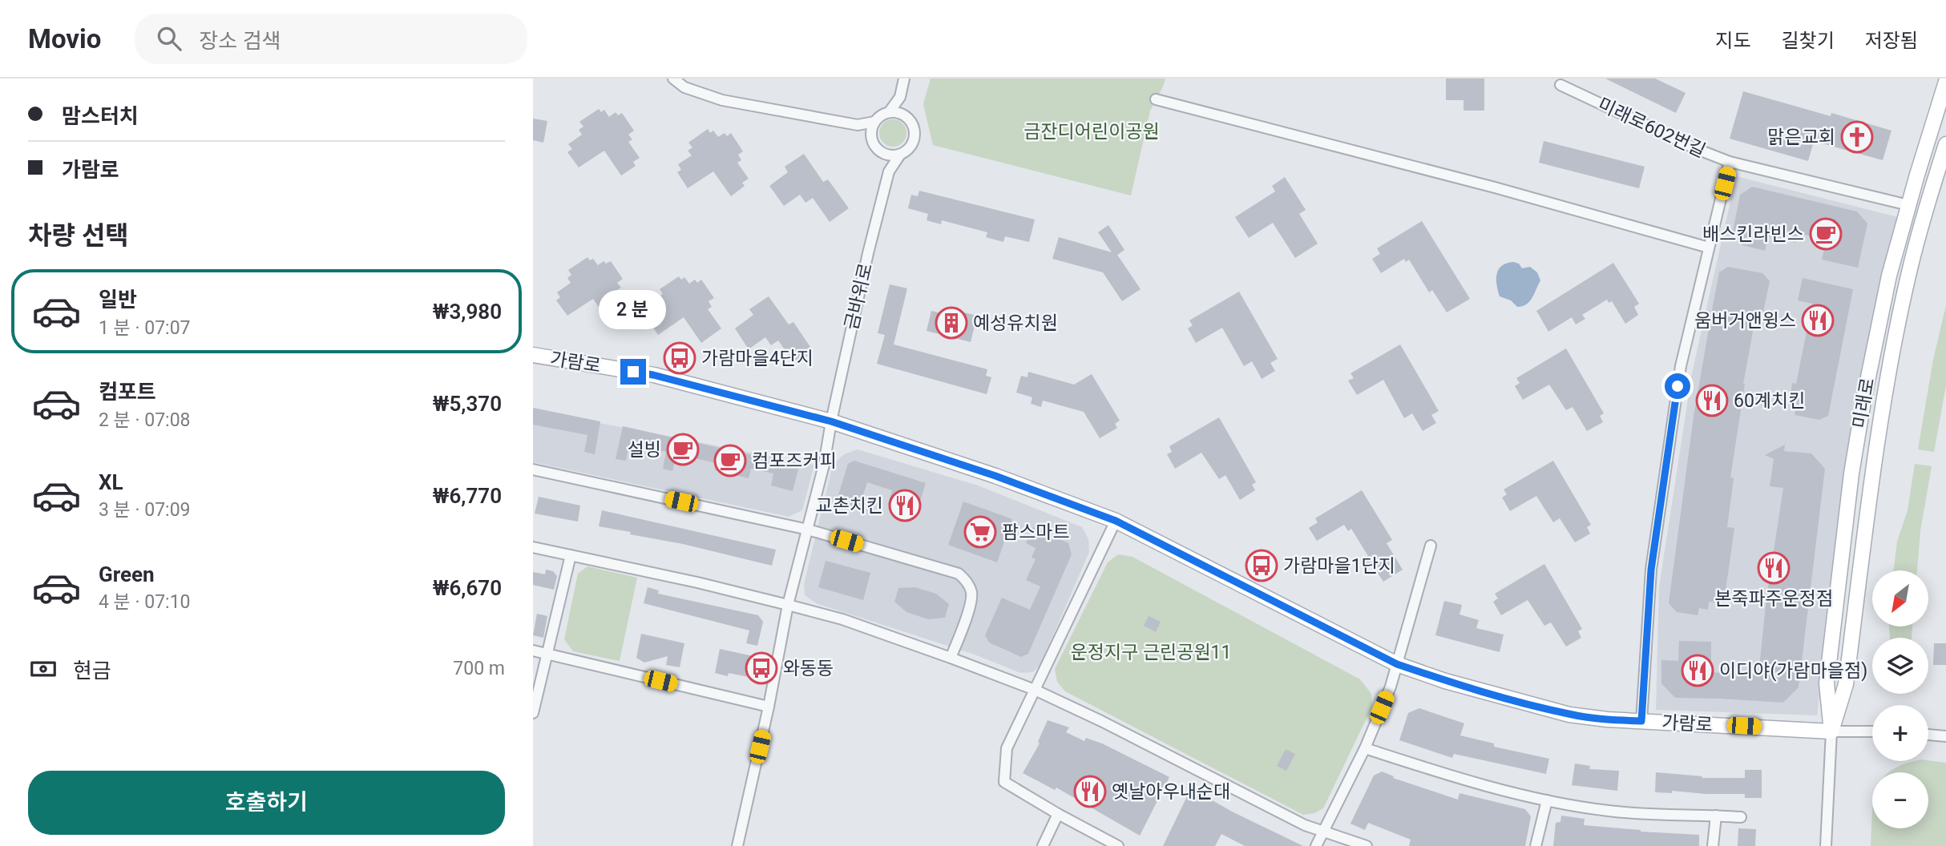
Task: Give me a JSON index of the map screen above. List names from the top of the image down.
{
  "streets": {
    "street": [
      "미래로602번길",
      "금바위로",
      "가람로",
      "미래로"
    ]
  },
  "crossings": [
    ["미래로602번길", "미래로"],
    ["금바위로", "가람로"],
    ["가람로", "미래로"]
  ],
  "parks": ["금잔디어린이공원", "운정지구 근린공원11"],
  "places": {
    "church": ["맑은교회"],
    "cafe": ["배스킨라빈스", "설빙", "컴포즈커피"],
    "restaurant": [
      "움버거앤윙스",
      "60계치킨",
      "교촌치킨",
      "본죽파주운정점",
      "이디야(가람마을점)",
      "옛날아우내순대"
    ],
    "building": ["예성유치원"],
    "bus stop": ["가람마을4단지", "가람마을1단지", "와동동"],
    "supermarket": ["팜스마트"]
  },
  "north": "bottom left",
  "page": {
    "header": "Movio",
    "search": "장소 검색",
    "nav": ["지도", "길찾기", "저장됨"],
    "banner": ["맘스터치", "가람로"],
    "heading": "차량 선택",
    "list": [
      {
        "name": "일반",
        "note": "1 분 · 07:07",
        "value": "₩3,980"
      },
      {
        "name": "컴포트",
        "note": "2 분 · 07:08",
        "value": "₩5,370"
      },
      {
        "name": "XL",
        "note": "3 분 · 07:09",
        "value": "₩6,770"
      },
      {
        "name": "Green",
        "note": "4 분 · 07:10",
        "value": "₩6,670"
      }
    ],
    "bubble": "2 분",
    "map_buttons": ["+", "−"],
    "pay": ["현금", "700 m"],
    "buttons": "호출하기"
  }
}
